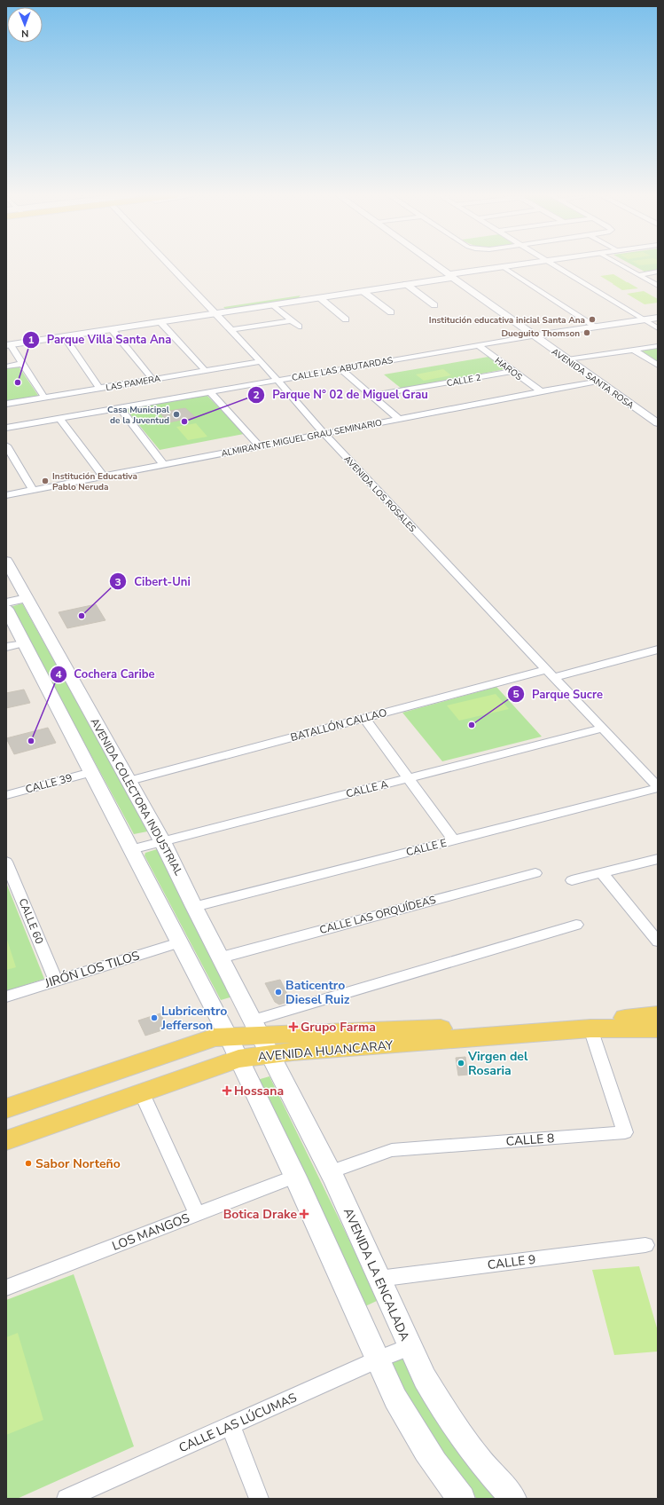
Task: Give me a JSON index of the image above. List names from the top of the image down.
{
  "streets": {
    "main road": ["AVENIDA COLECTORA INDUSTRIAL", "AVENIDA HUANCARAY", "AVENIDA LA ENCALADA"],
    "street": [
      "CALLE LAS ABUTARDAS",
      "HAROS",
      "AVENIDA SANTA ROSA",
      "CALLE 2",
      "LAS PAMERA",
      "ALMIRANTE MIGUEL GRAU SEMINARIO",
      "AVENIDA LOS ROSALES",
      "BATALLÓN CALLAO",
      "CALLE 39",
      "CALLE A",
      "CALLE E",
      "CALLE LAS ORQUÍDEAS",
      "CALLE 60",
      "JIRÓN LOS TILOS",
      "CALLE 8",
      "LOS MANGOS",
      "CALLE 9",
      "CALLE LAS LÚCUMAS"
    ]
  },
  "crossings": [
    ["CALLE LAS ABUTARDAS", "HAROS"],
    ["CALLE LAS ABUTARDAS", "AVENIDA SANTA ROSA"],
    ["CALLE LAS ABUTARDAS", "AVENIDA LOS ROSALES"],
    ["HAROS", "CALLE 2"],
    ["HAROS", "ALMIRANTE MIGUEL GRAU SEMINARIO"],
    ["AVENIDA SANTA ROSA", "ALMIRANTE MIGUEL GRAU SEMINARIO"],
    ["LAS PAMERA", "AVENIDA LOS ROSALES"],
    ["ALMIRANTE MIGUEL GRAU SEMINARIO", "AVENIDA LOS ROSALES"],
    ["AVENIDA LOS ROSALES", "BATALLÓN CALLAO"],
    ["AVENIDA LOS ROSALES", "CALLE A"],
    ["AVENIDA LOS ROSALES", "CALLE E"],
    ["BATALLÓN CALLAO", "AVENIDA COLECTORA INDUSTRIAL"],
    ["CALLE A", "AVENIDA COLECTORA INDUSTRIAL"],
    ["AVENIDA COLECTORA INDUSTRIAL", "CALLE E"],
    ["AVENIDA COLECTORA INDUSTRIAL", "CALLE LAS ORQUÍDEAS"],
    ["AVENIDA COLECTORA INDUSTRIAL", "AVENIDA HUANCARAY"],
    ["AVENIDA COLECTORA INDUSTRIAL", "AVENIDA LA ENCALADA"],
    ["CALLE 60", "JIRÓN LOS TILOS"],
    ["AVENIDA HUANCARAY", "CALLE 8"],
    ["AVENIDA HUANCARAY", "AVENIDA LA ENCALADA"],
    ["CALLE 8", "AVENIDA LA ENCALADA"],
    ["CALLE 9", "AVENIDA LA ENCALADA"],
    ["AVENIDA LA ENCALADA", "CALLE LAS LÚCUMAS"]
  ],
  "places": {
    "other": [
      "Institución educativa inicial Santa Ana",
      "Dueguito Thomson",
      "Parque Villa Santa Ana",
      "Casa Municipal de la Juventud",
      "Parque N° 02 de Miguel Grau",
      "Institución Educativa Pablo Neruda",
      "Cibert-Uni",
      "Parque Sucre",
      "Cochera Caribe",
      "Baticentro Diesel Ruiz",
      "Lubricentro Jefferson",
      "Virgen del Rosaria",
      "Sabor Norteño"
    ],
    "health": ["Grupo Farma", "Hossana", "Botica Drake"]
  },
  "north": "bottom"
}
